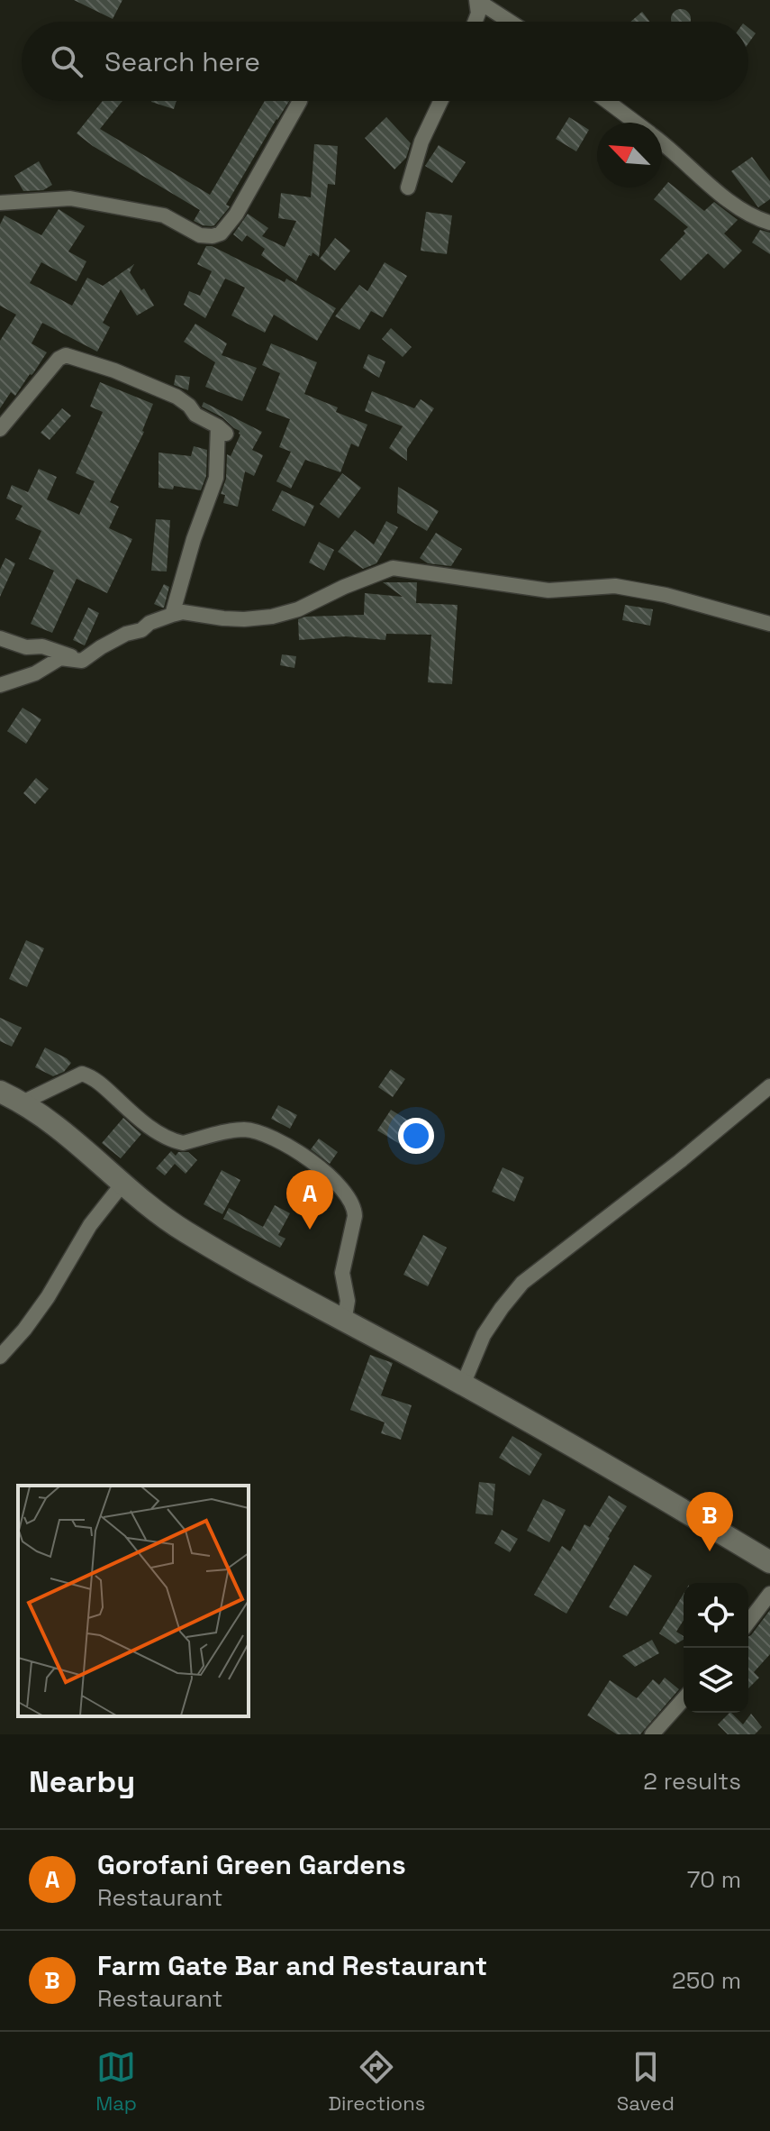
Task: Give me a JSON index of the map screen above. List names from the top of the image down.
{
  "north": "top left",
  "page": {
    "search": "Search here",
    "pins": ["A", "B"],
    "heading": ["Nearby", "2 results"],
    "list": [
      {
        "mark": "A",
        "name": "Gorofani Green Gardens",
        "note": "Restaurant",
        "value": "70 m"
      },
      {
        "mark": "B",
        "name": "Farm Gate Bar and Restaurant",
        "note": "Restaurant",
        "value": "250 m"
      }
    ],
    "nav": ["Map", "Directions", "Saved"]
  }
}
